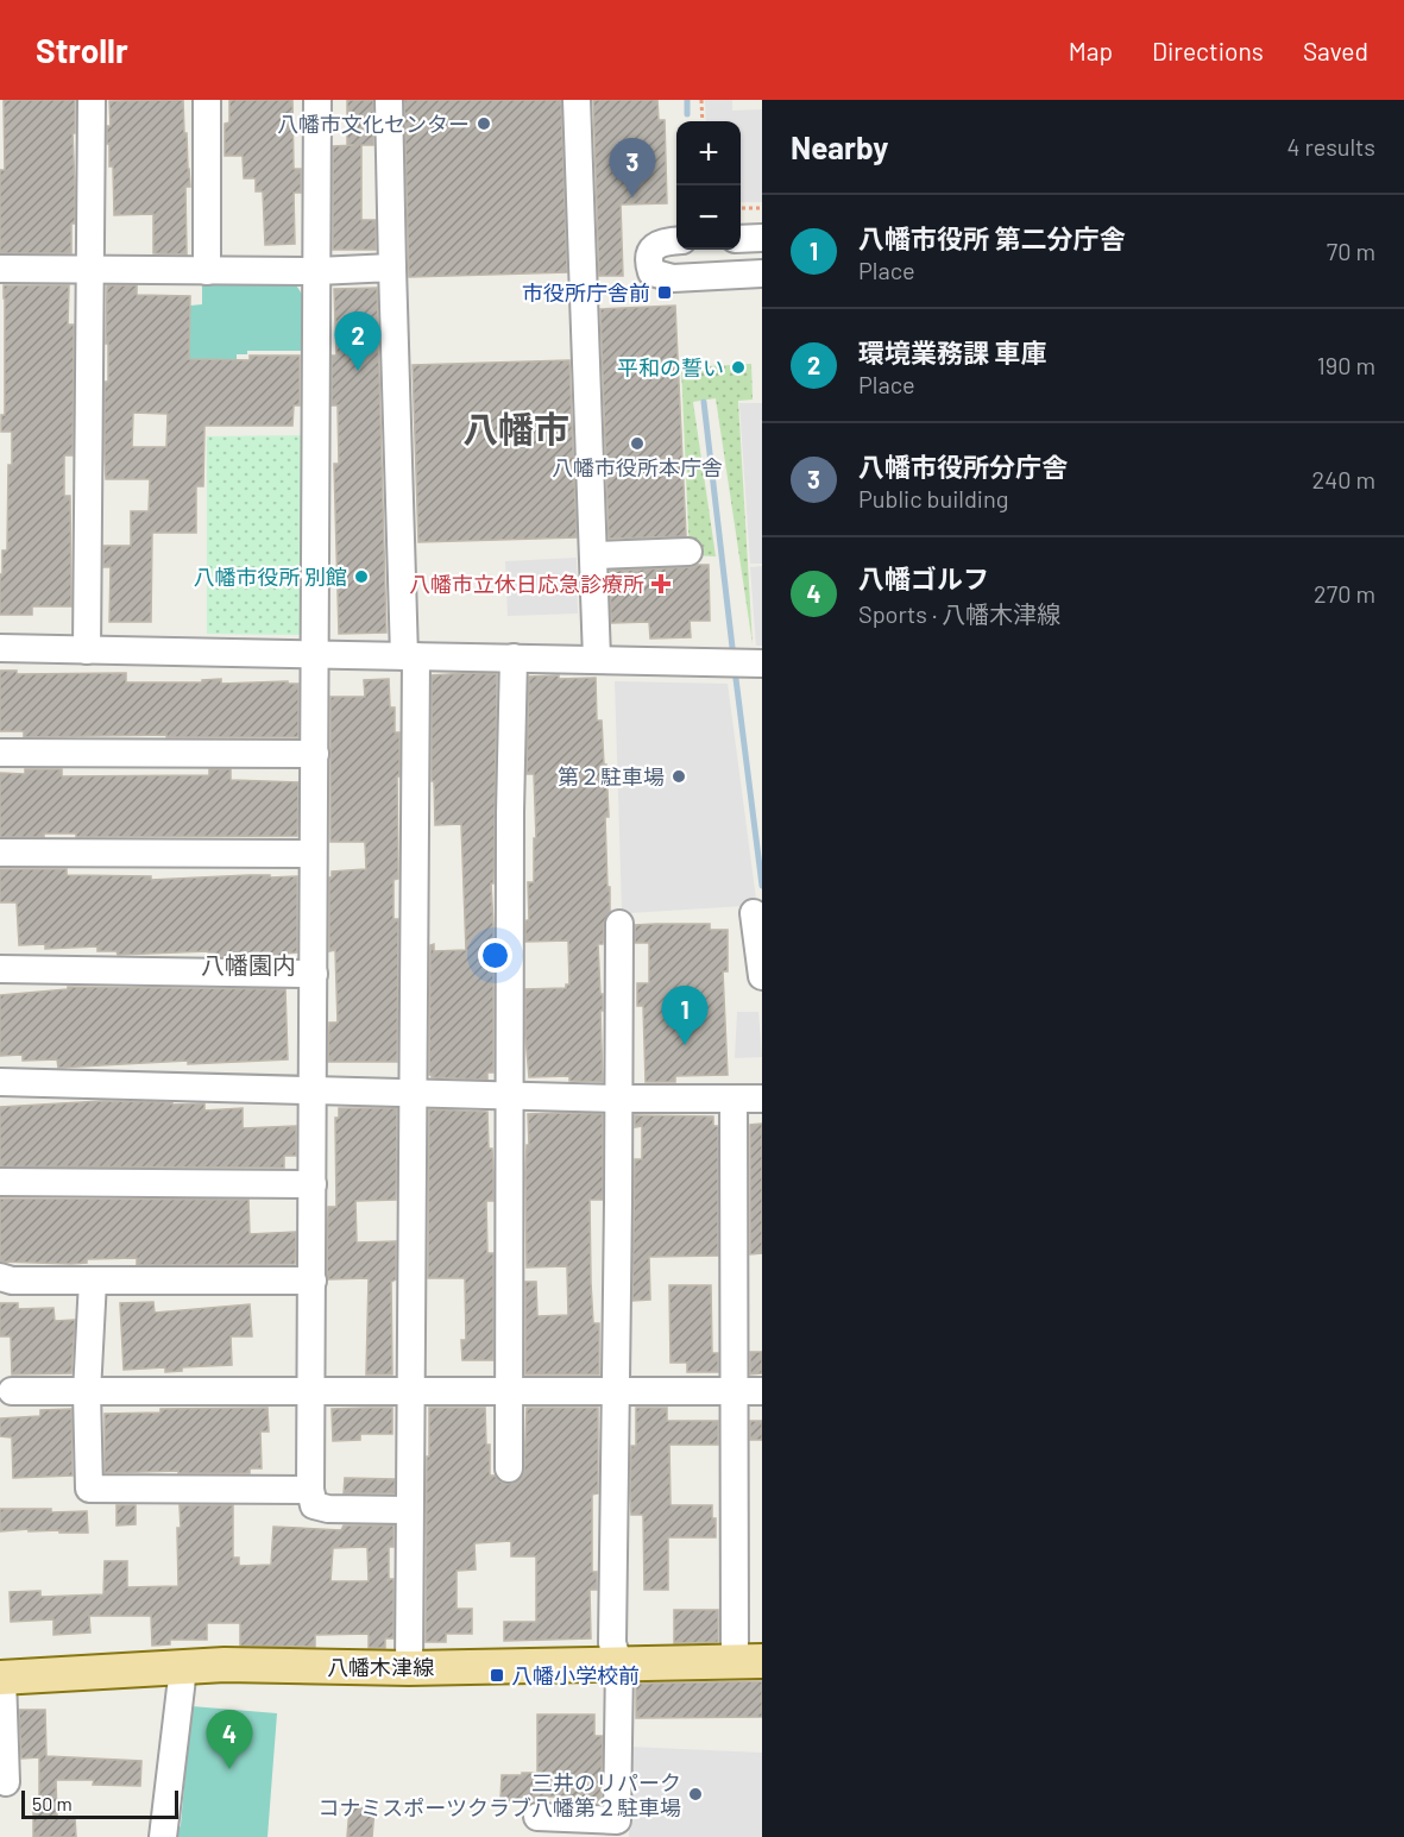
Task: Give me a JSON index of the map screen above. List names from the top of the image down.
{
  "streets": {
    "main road": ["八幡木津線"]
  },
  "districts": ["八幡市", "八幡園内"],
  "places": {
    "other": [
      "八幡市文化センター",
      "平和の誓い",
      "八幡市役所本庁舎",
      "八幡市役所 別館",
      "第２駐車場",
      "三井のリパーク コナミスポーツクラブ八幡第２駐車場"
    ],
    "transit": ["市役所庁舎前", "八幡小学校前"],
    "health": ["八幡市立休日応急診療所"]
  },
  "scale_bar": "50 m",
  "page": {
    "header": "Strollr",
    "nav": ["Map", "Directions", "Saved"],
    "heading": ["Nearby", "4 results"],
    "map_buttons": ["+", "−"],
    "pins": [
      "3",
      "2",
      "1",
      "4"
    ],
    "list": [
      {
        "mark": "1",
        "name": "八幡市役所 第二分庁舎",
        "note": "Place",
        "value": "70 m"
      },
      {
        "mark": "2",
        "name": "環境業務課 車庫",
        "note": "Place",
        "value": "190 m"
      },
      {
        "mark": "3",
        "name": "八幡市役所分庁舎",
        "note": "Public building",
        "value": "240 m"
      },
      {
        "mark": "4",
        "name": "八幡ゴルフ",
        "note": "Sports · 八幡木津線",
        "value": "270 m"
      }
    ],
    "scale": "50 m"
  }
}
